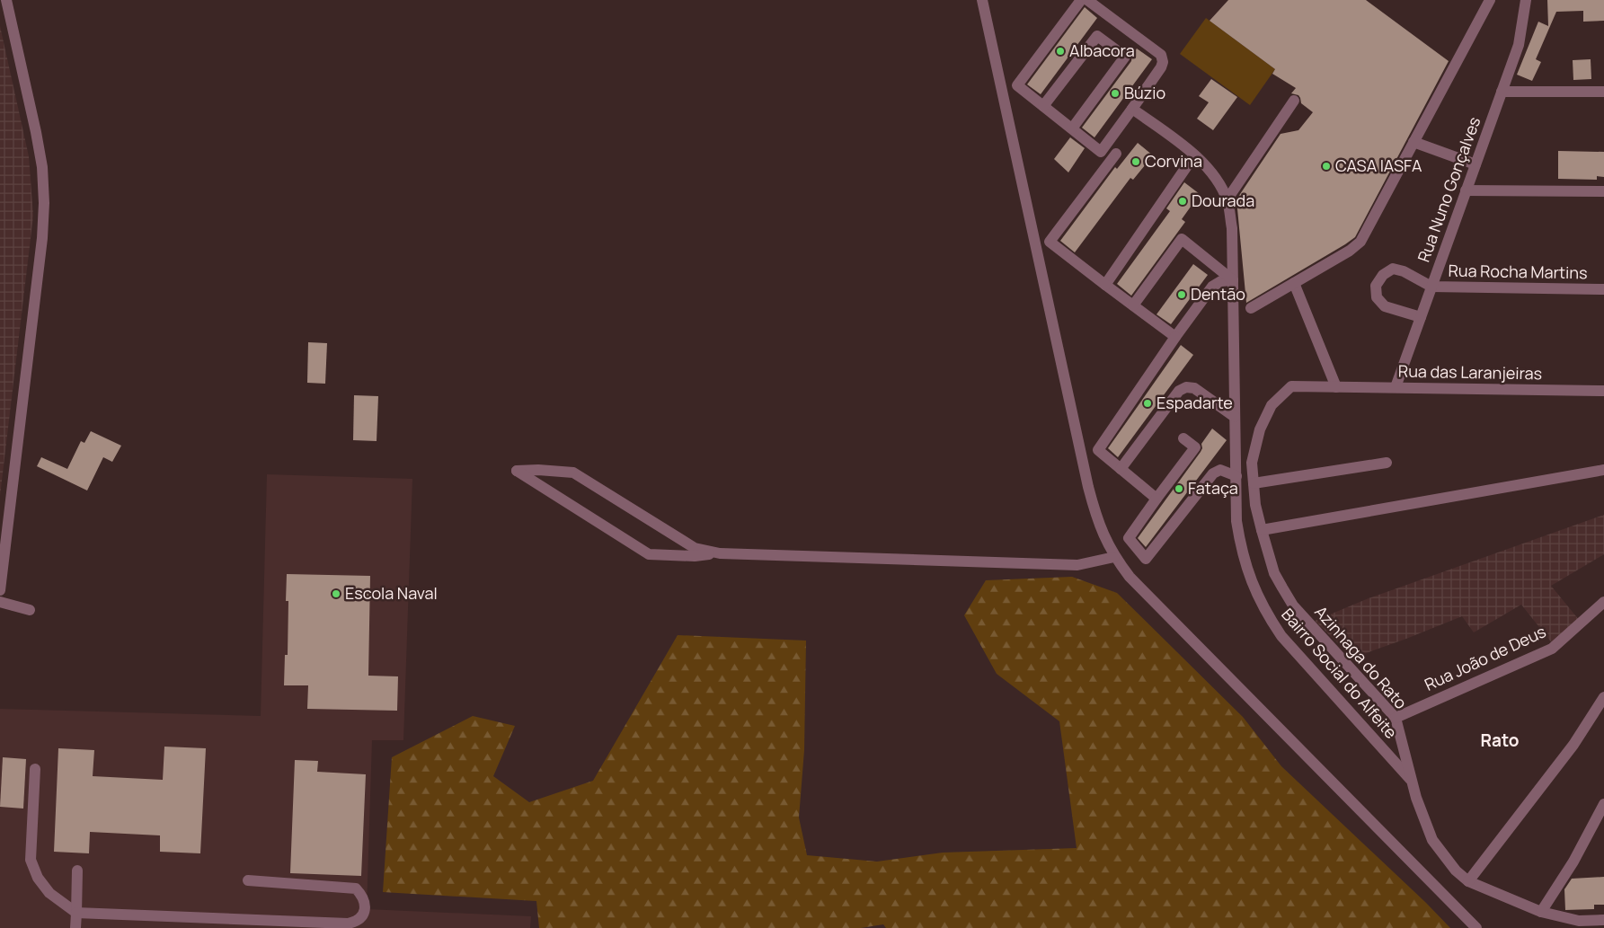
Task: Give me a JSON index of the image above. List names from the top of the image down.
{
  "streets": {
    "street": [
      "Rua Nuno Gonçalves",
      "Rua Rocha Martins",
      "Rua das Laranjeiras",
      "Azinhaga do Rato",
      "Rua João de Deus",
      "Bairro Social do Alfeite"
    ]
  },
  "crossings": [
    ["Rua Nuno Gonçalves", "Rua Rocha Martins"],
    ["Rua Nuno Gonçalves", "Rua das Laranjeiras"],
    ["Rua das Laranjeiras", "Azinhaga do Rato"],
    ["Azinhaga do Rato", "Rua João de Deus"],
    ["Azinhaga do Rato", "Bairro Social do Alfeite"]
  ],
  "districts": ["Rato"],
  "places": [
    "Albacora",
    "Búzio",
    "Corvina",
    "CASA IASFA",
    "Dourada",
    "Dentão",
    "Espadarte",
    "Fataça",
    "Escola Naval"
  ]
}
